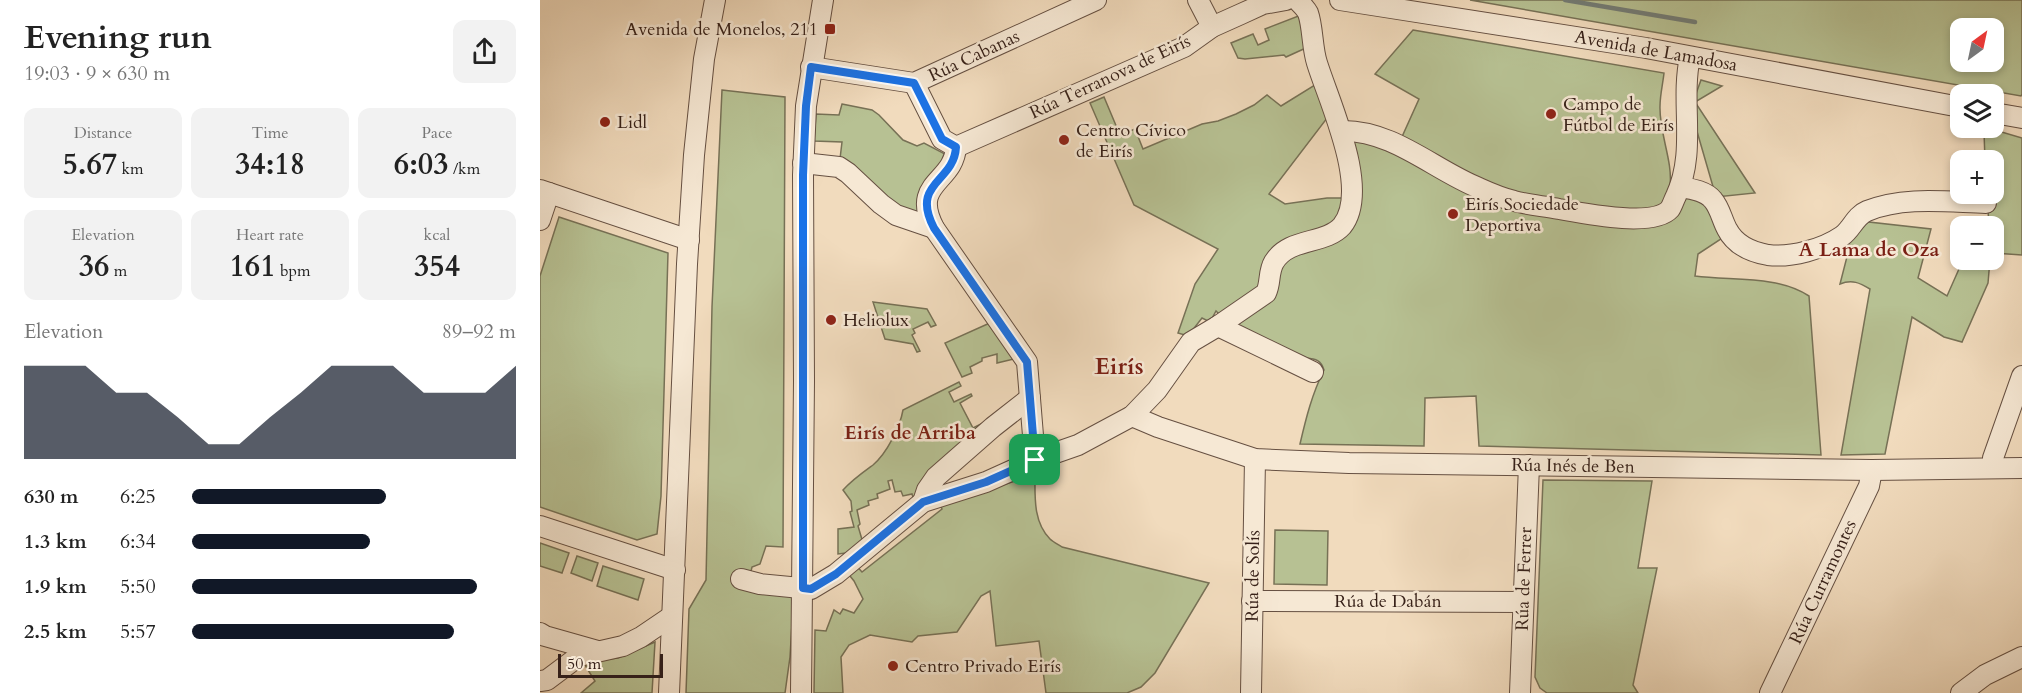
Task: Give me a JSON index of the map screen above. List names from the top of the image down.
{
  "streets": {
    "street": [
      "Avenida de Lamadosa",
      "Rúa Cabanas",
      "Rúa Terranova de Eirís",
      "Rúa Inés de Ben",
      "Rúa de Solís",
      "Rúa de Ferrer",
      "Rúa Curramontes",
      "Rúa de Dabán"
    ]
  },
  "crossings": [
    ["Rúa Inés de Ben", "Rúa de Solís"],
    ["Rúa Inés de Ben", "Rúa de Ferrer"],
    ["Rúa Inés de Ben", "Rúa Curramontes"],
    ["Rúa de Solís", "Rúa de Dabán"],
    ["Rúa de Ferrer", "Rúa de Dabán"]
  ],
  "districts": ["A Lama de Oza", "Eirís", "Eirís de Arriba"],
  "places": {
    "transit": ["Avenida de Monelos, 211"],
    "other": [
      "Campo de Fútbol de Eirís",
      "Lidl",
      "Centro Cívico de Eirís",
      "Eirís Sociedade Deportiva",
      "Heliolux",
      "Centro Privado Eirís"
    ]
  },
  "scale_bar": "50 m",
  "north": "top right",
  "page": {
    "heading": ["Evening run", "19:03 · 9 × 630 m"],
    "map_buttons": ["+", "−"],
    "stats": [
      ["Distance", "5.67 km"],
      ["Time", "34:18"],
      ["Pace", "6:03 /km"],
      ["Elevation", "36 m"],
      ["Heart rate", "161 bpm"],
      ["kcal", "354"]
    ],
    "chart": ["Elevation", "89–92 m"],
    "list": [
      {
        "name": "630 m",
        "note": "6:25"
      },
      {
        "name": "1.3 km",
        "note": "6:34"
      },
      {
        "name": "1.9 km",
        "note": "5:50"
      },
      {
        "name": "2.5 km",
        "note": "5:57"
      }
    ],
    "scale": "50 m"
  }
}
